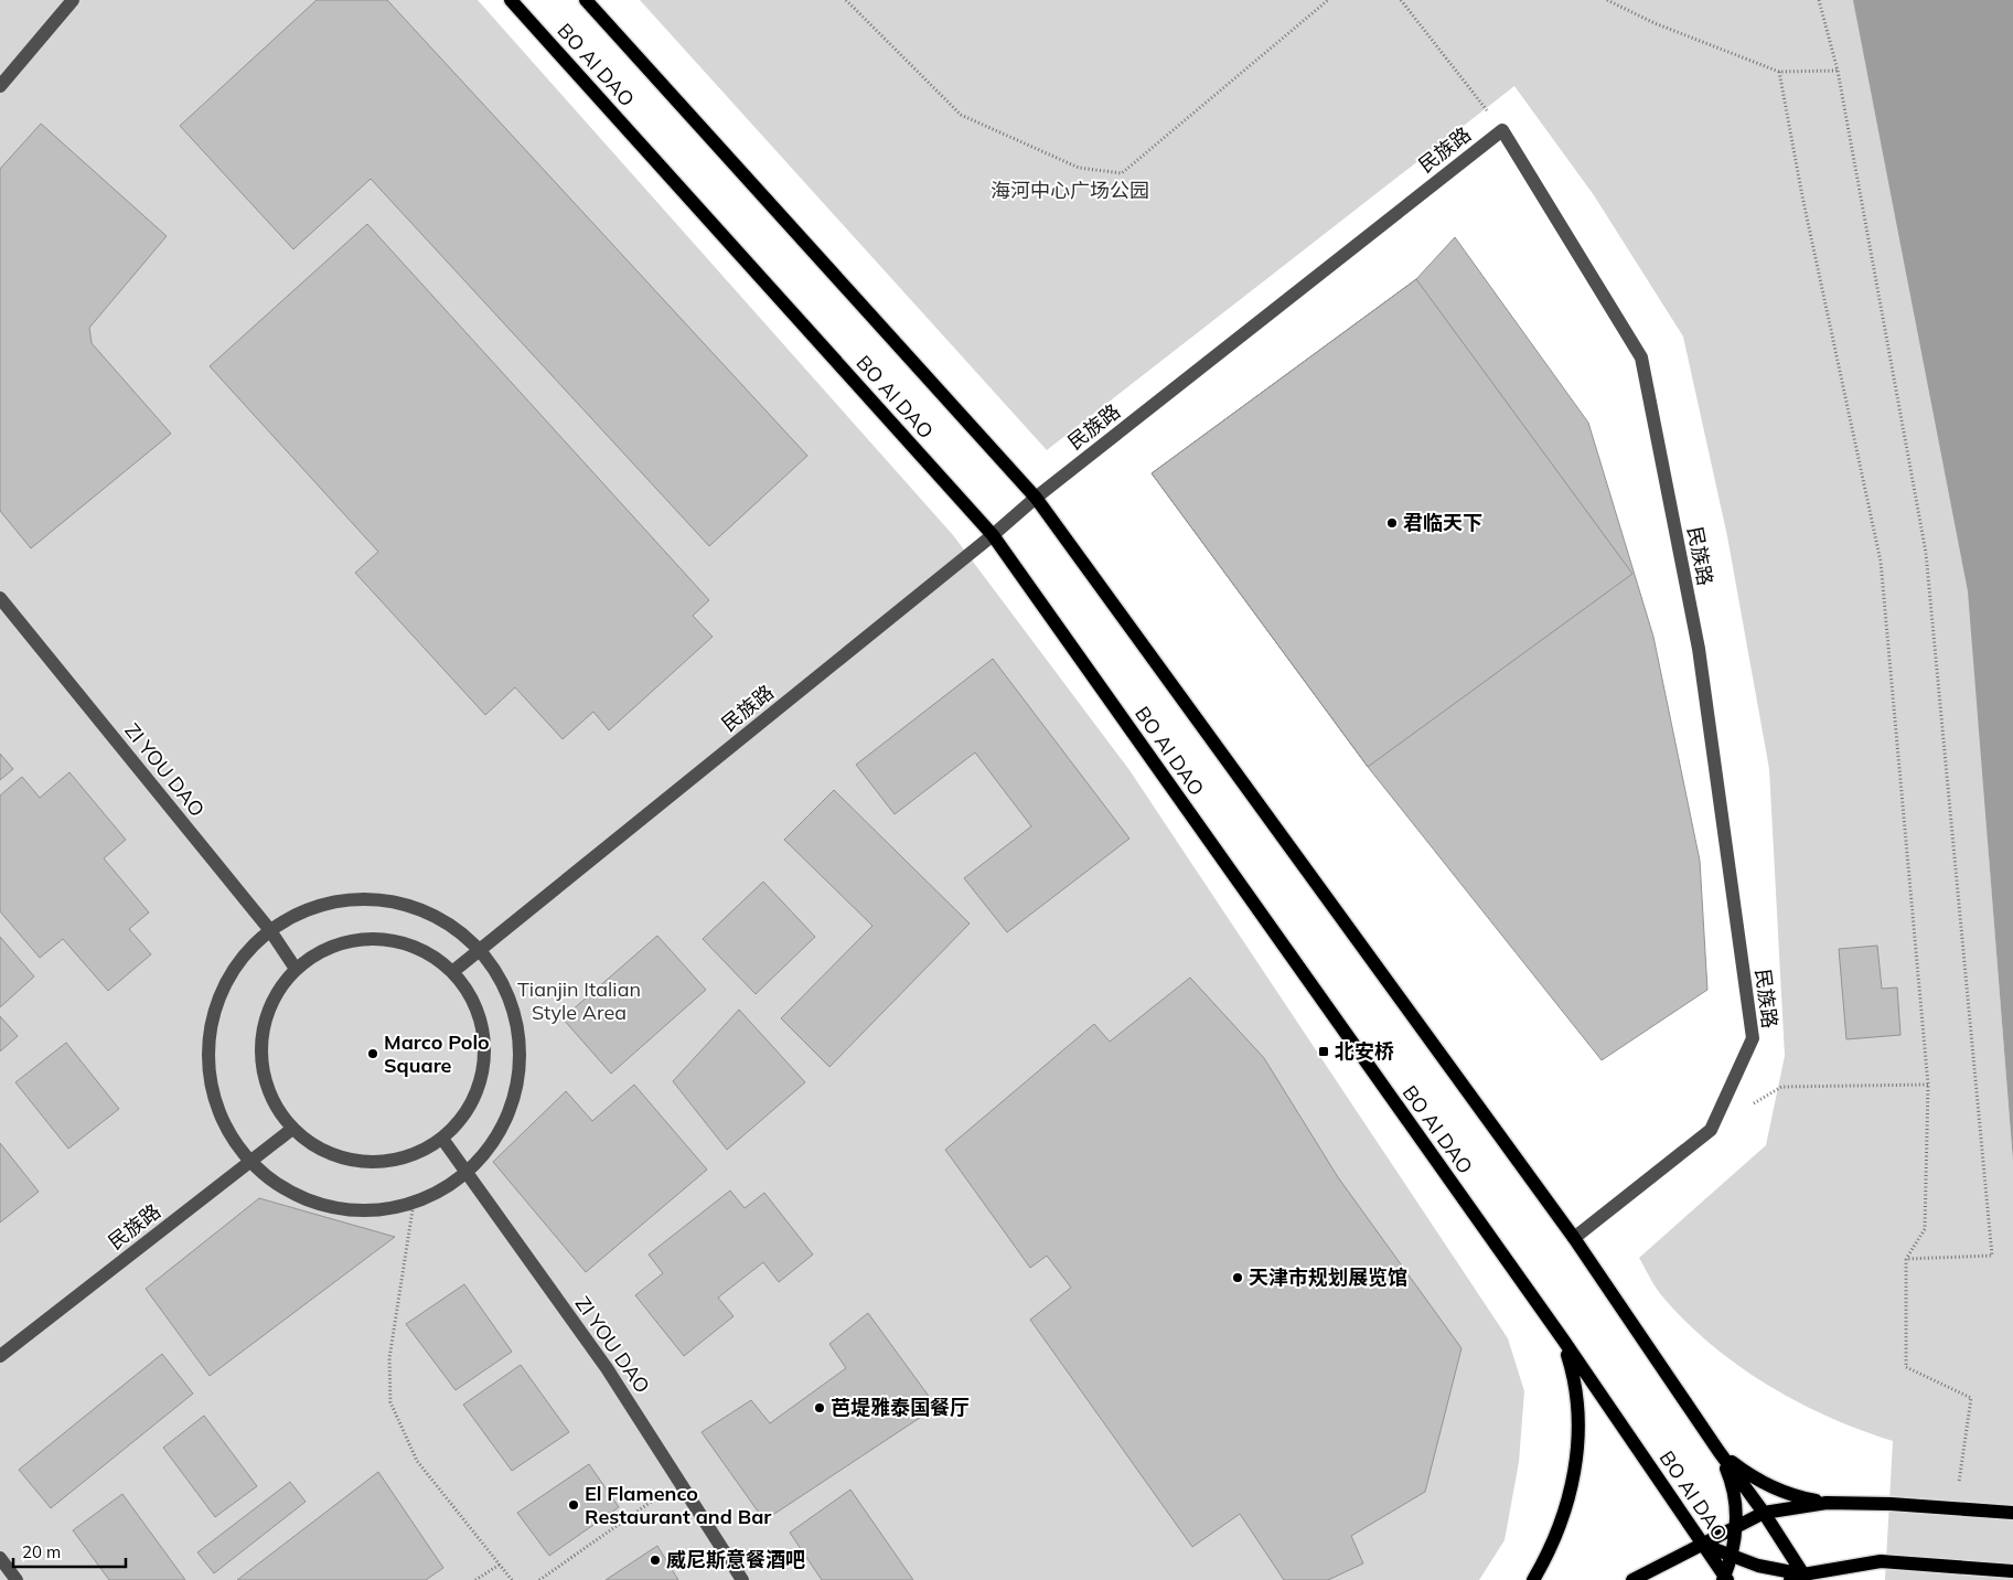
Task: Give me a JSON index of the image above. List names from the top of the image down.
{
  "streets": {
    "main road": ["BO AI DAO"],
    "street": ["民族路", "ZI YOU DAO"]
  },
  "crossings": [
    ["BO AI DAO", "民族路"]
  ],
  "parks": ["海河中心广场公园", "Tianjin Italian Style Area"],
  "places": {
    "other": [
      "君临天下",
      "Marco Polo Square",
      "天津市规划展览馆",
      "芭堤雅泰国餐厅",
      "El Flamenco Restaurant and Bar",
      "威尼斯意餐酒吧"
    ],
    "transit": ["北安桥"]
  },
  "scale_bar": "20 m"
}
